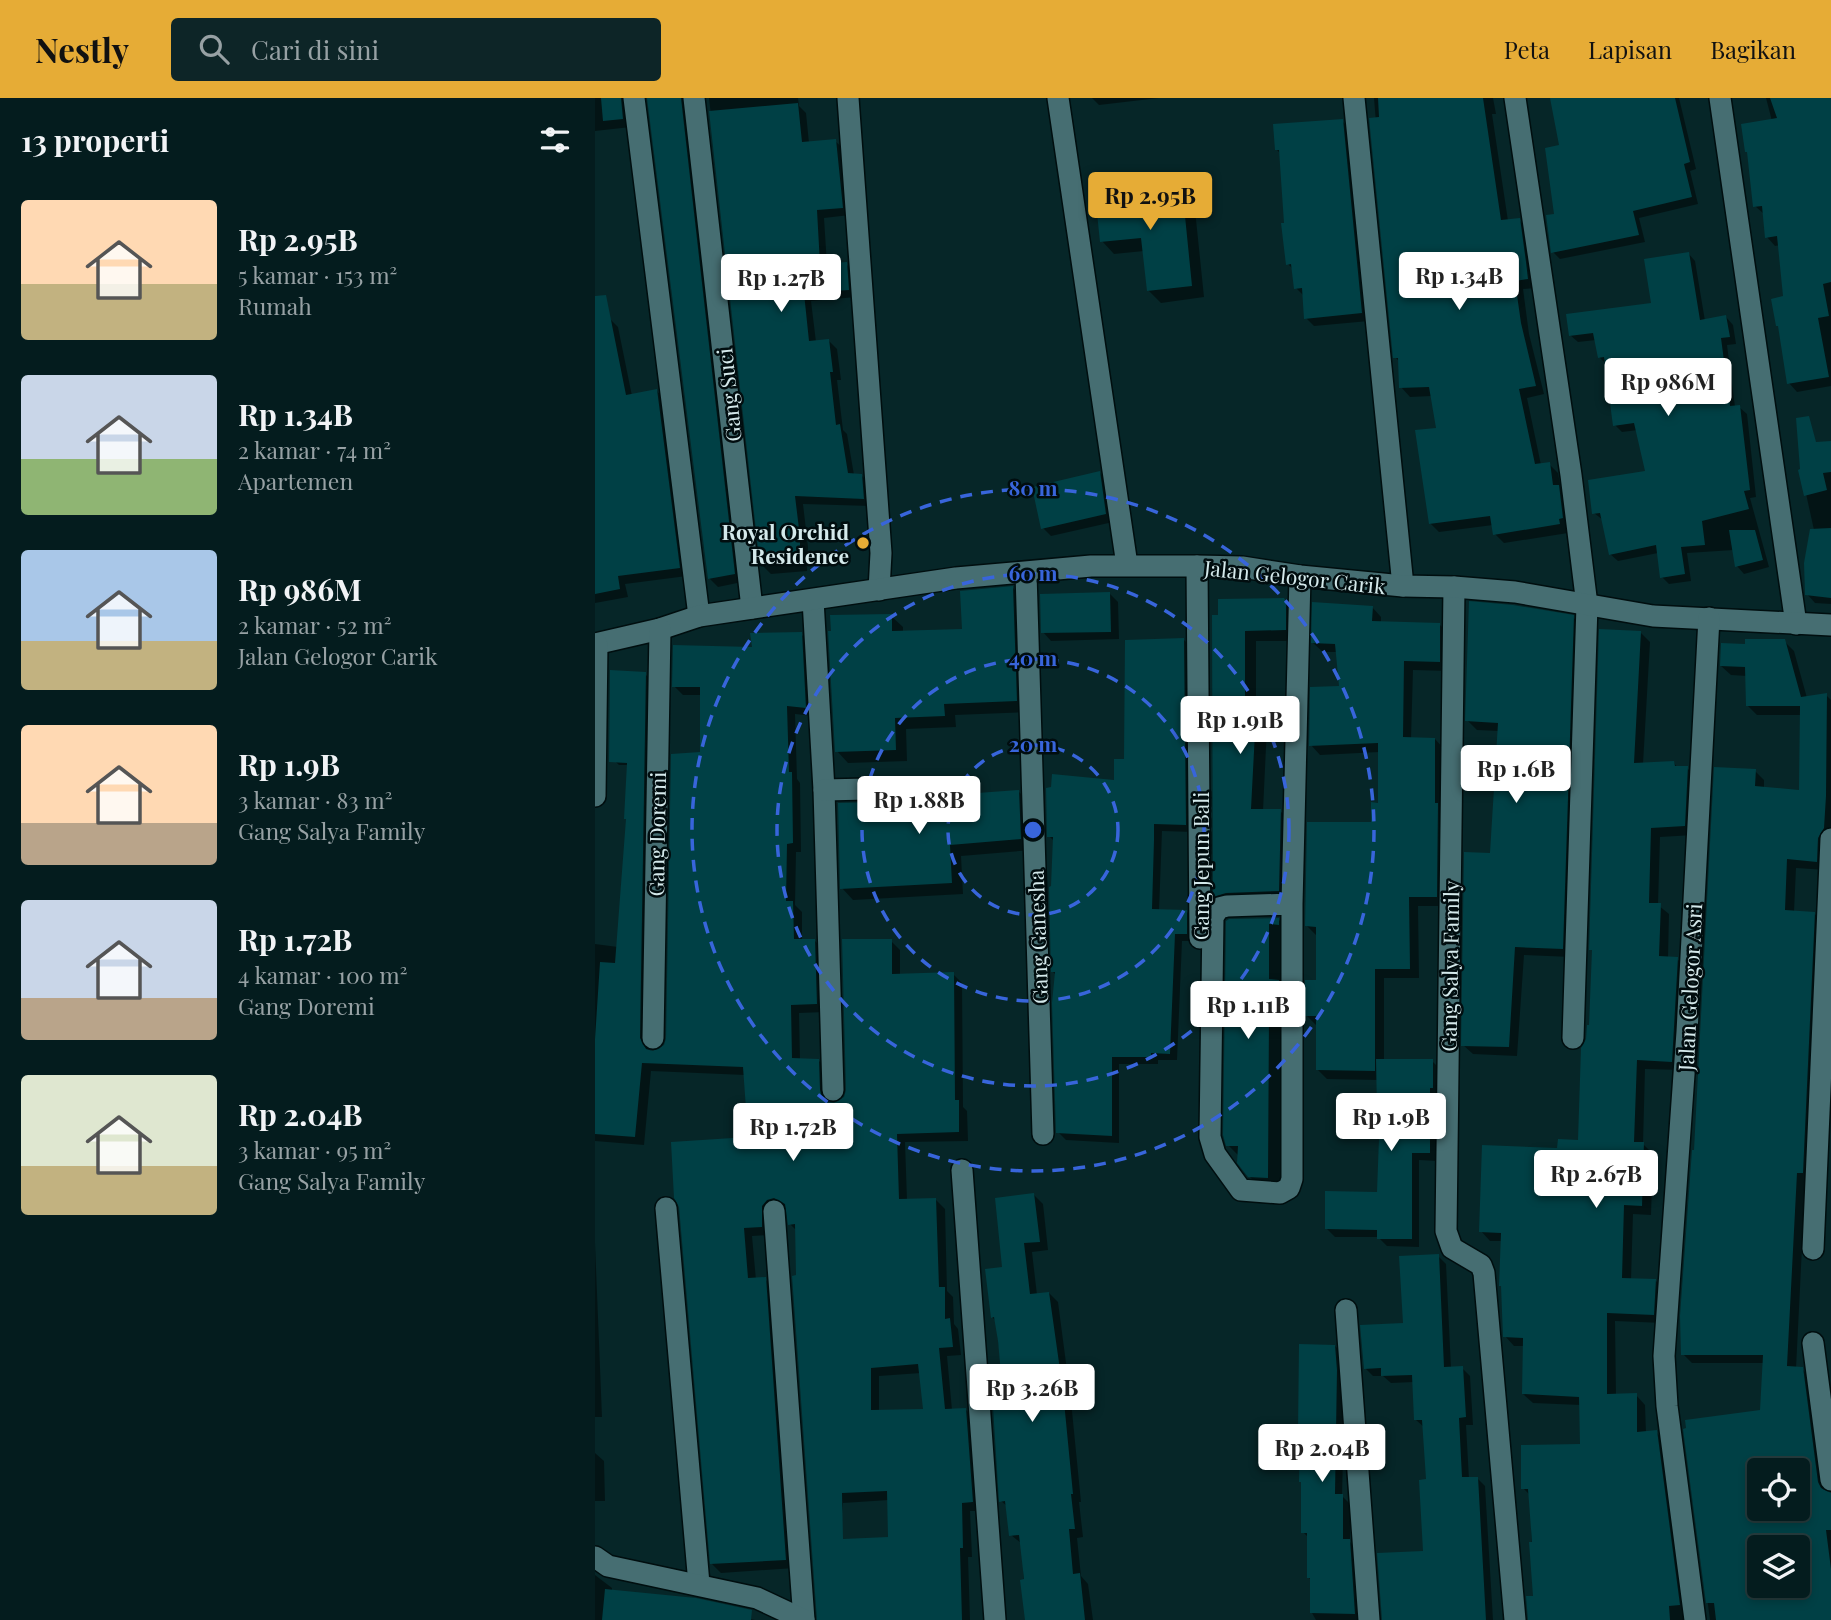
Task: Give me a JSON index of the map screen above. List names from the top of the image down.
{
  "streets": {
    "street": [
      "Gang Suci",
      "Jalan Gelogor Carik",
      "Gang Doremi",
      "Gang Jepun Bali",
      "Gang Ganesha",
      "Gang Salya Family",
      "Jalan Gelogor Asri"
    ]
  },
  "crossings": [
    ["Gang Suci", "Jalan Gelogor Carik"],
    ["Jalan Gelogor Carik", "Gang Doremi"],
    ["Jalan Gelogor Carik", "Gang Jepun Bali"],
    ["Jalan Gelogor Carik", "Gang Ganesha"],
    ["Jalan Gelogor Carik", "Gang Salya Family"],
    ["Jalan Gelogor Carik", "Jalan Gelogor Asri"]
  ],
  "places": ["Royal Orchid Residence"],
  "page": {
    "header": "Nestly",
    "search": "Cari di sini",
    "nav": ["Peta", "Lapisan", "Bagikan"],
    "heading": "13 properti",
    "price": [
      "Rp 2.95B",
      "Rp 1.34B",
      "Rp 1.27B",
      "Rp 986M",
      "Rp 1.91B",
      "Rp 1.6B",
      "Rp 1.88B",
      "Rp 1.11B",
      "Rp 1.9B",
      "Rp 1.72B",
      "Rp 2.67B",
      "Rp 3.26B",
      "Rp 2.04B"
    ],
    "list": [
      {
        "name": "Rp 2.95B",
        "note": "5 kamar · 153 m² · Rumah"
      },
      {
        "name": "Rp 1.34B",
        "note": "2 kamar · 74 m² · Apartemen"
      },
      {
        "name": "Rp 986M",
        "note": "2 kamar · 52 m² · Jalan Gelogor Carik"
      },
      {
        "name": "Rp 1.9B",
        "note": "3 kamar · 83 m² · Gang Salya Family"
      },
      {
        "name": "Rp 1.72B",
        "note": "4 kamar · 100 m² · Gang Doremi"
      },
      {
        "name": "Rp 2.04B",
        "note": "3 kamar · 95 m² · Gang Salya Family"
      }
    ]
  },
  "rings": [
    "80 m",
    "60 m",
    "40 m",
    "20 m"
  ]
}
